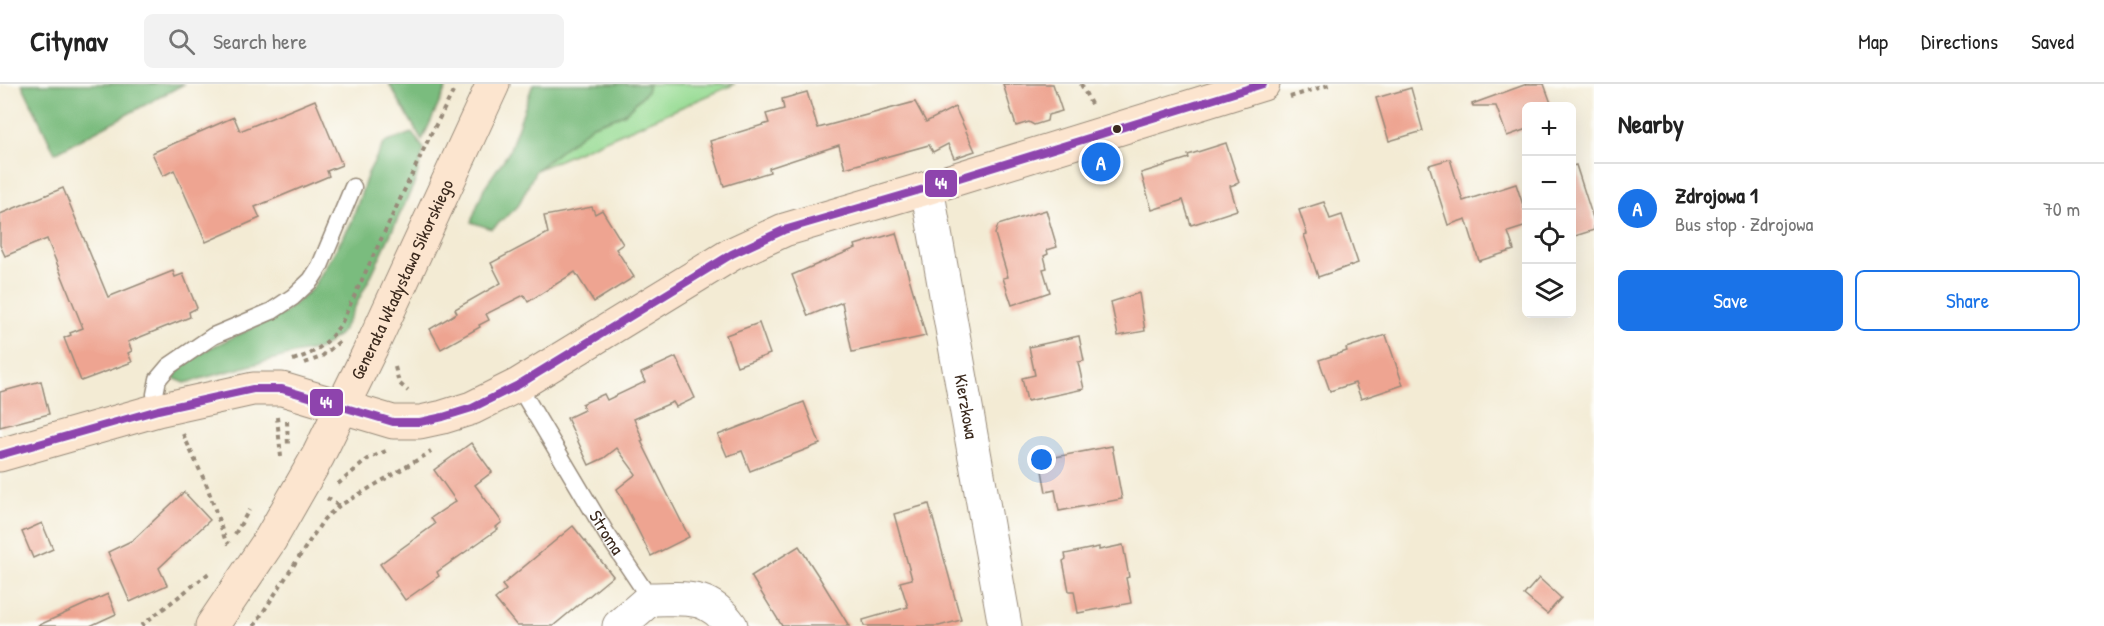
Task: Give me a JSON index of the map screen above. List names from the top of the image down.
{
  "streets": {
    "street": ["Generała Władysława Sikorskiego", "Kierzkowa"],
    "lane": ["Stroma"]
  },
  "lines": ["transit line 44"],
  "page": {
    "header": "Citynav",
    "search": "Search here",
    "nav": ["Map", "Directions", "Saved"],
    "heading": "Nearby",
    "map_buttons": ["+", "−"],
    "pins": "A",
    "list": [
      {
        "mark": "A",
        "name": "Zdrojowa 1",
        "note": "Bus stop · Zdrojowa",
        "value": "70 m"
      }
    ],
    "buttons": ["Save", "Share"]
  }
}
